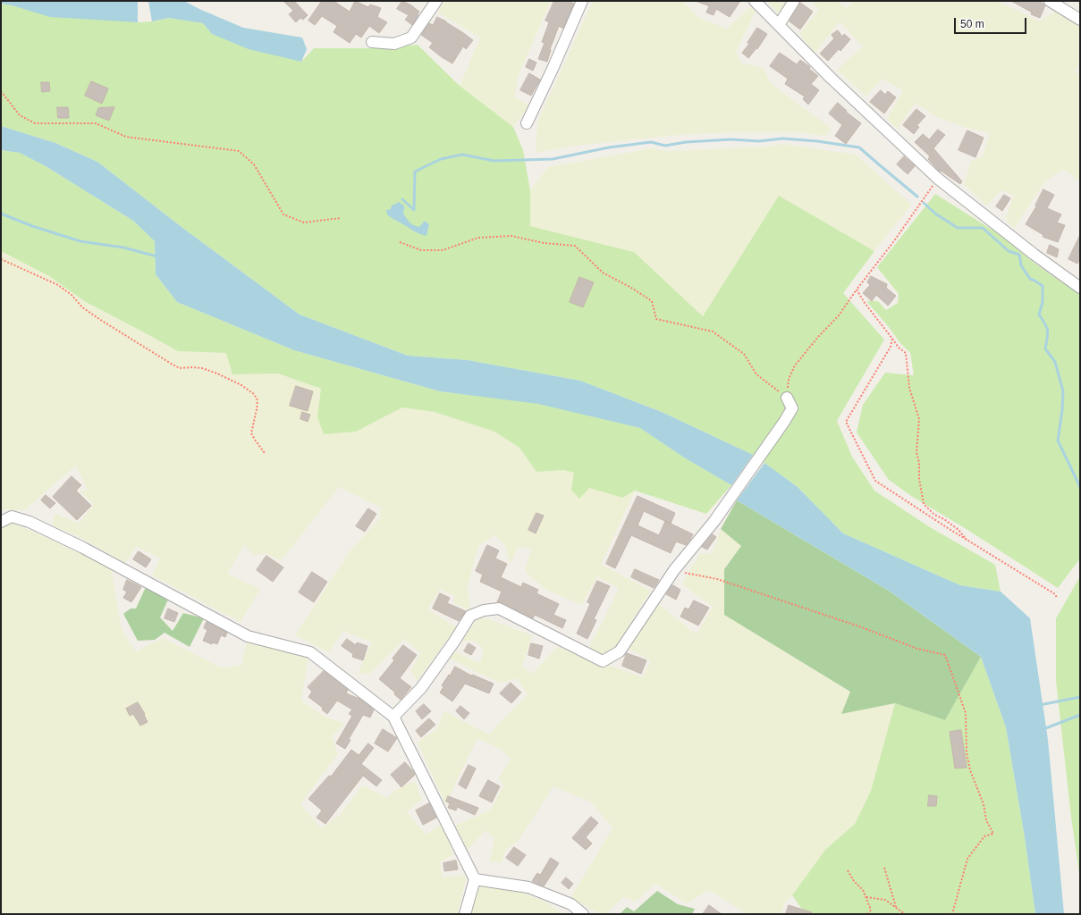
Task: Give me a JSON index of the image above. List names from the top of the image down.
{
  "scale_bar": "50 m"
}
